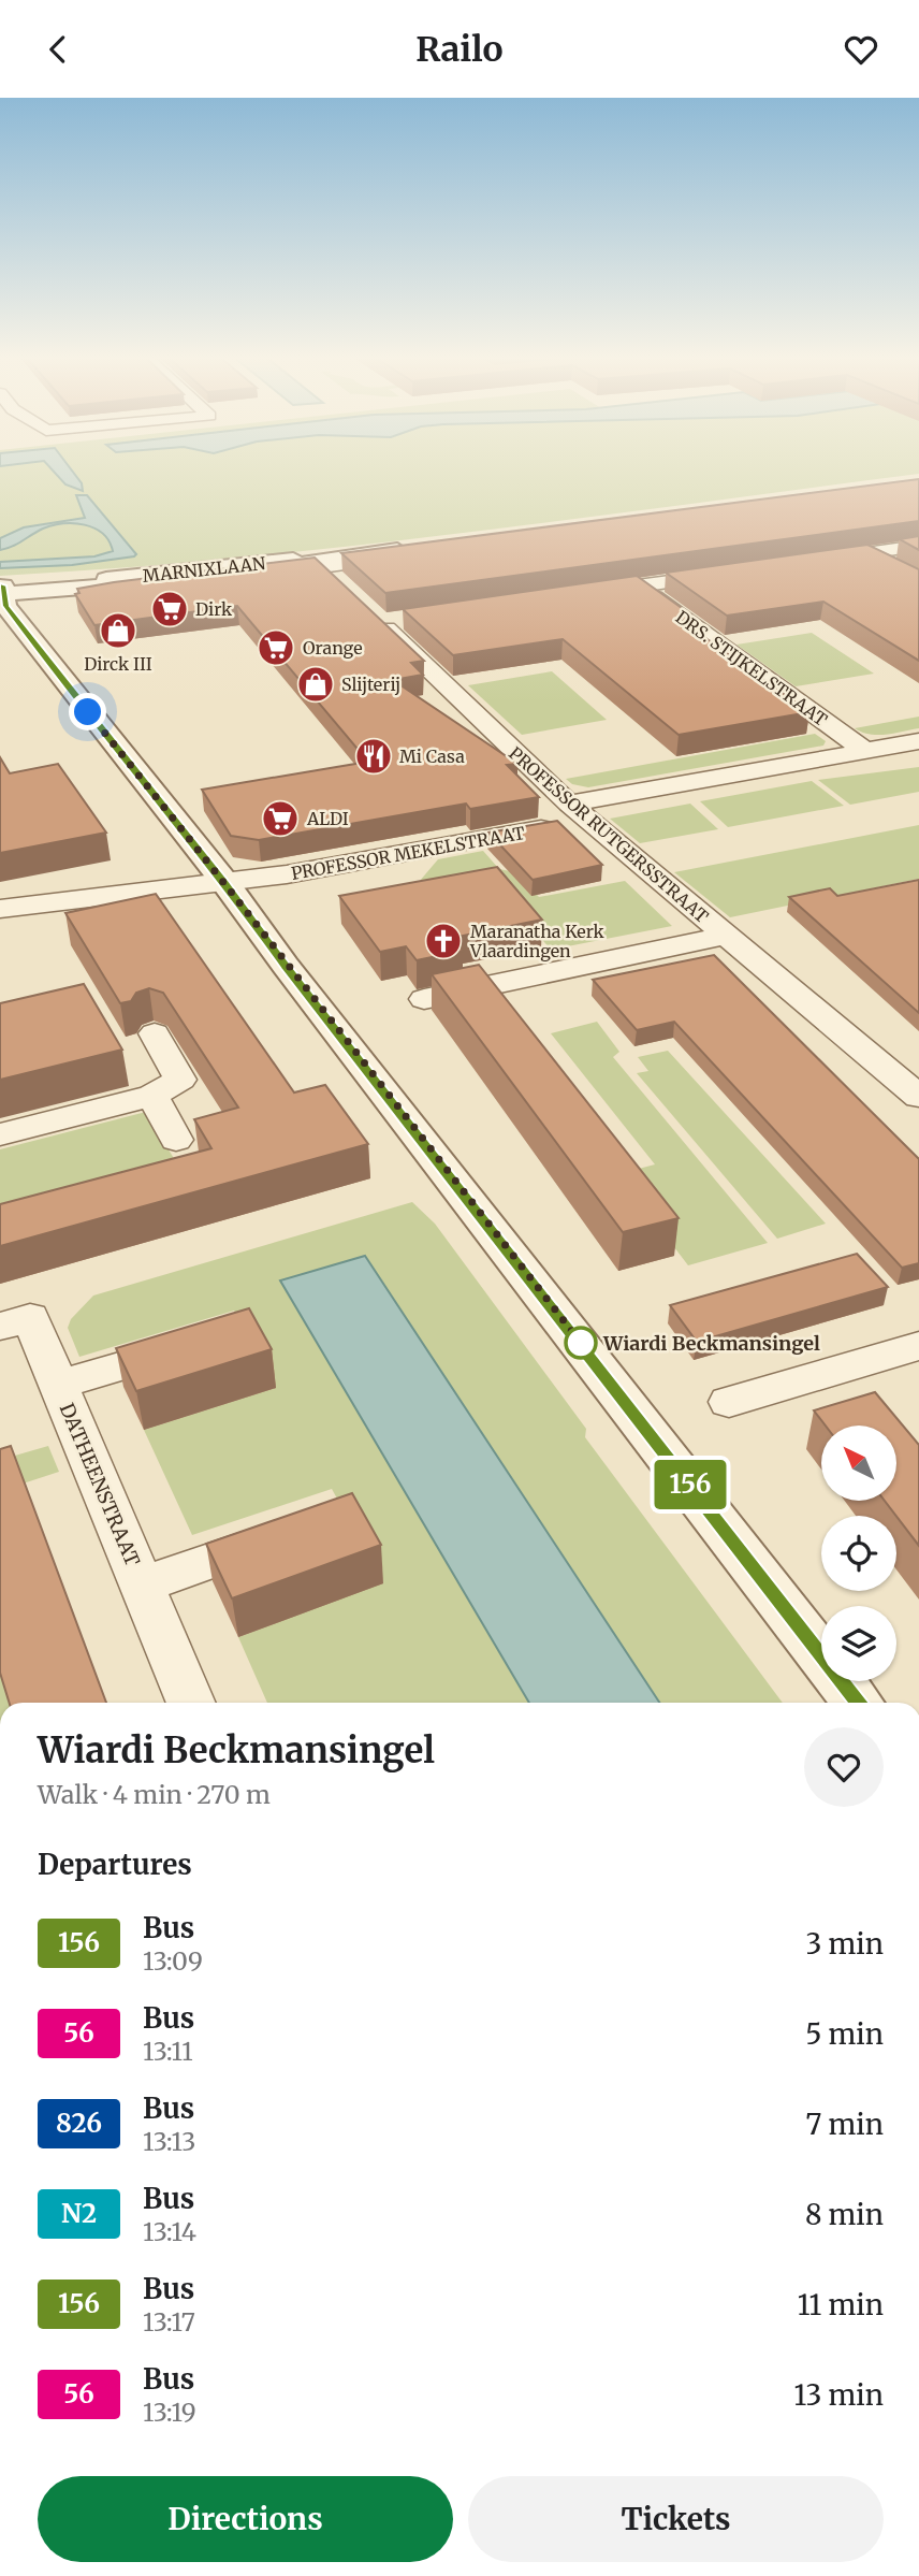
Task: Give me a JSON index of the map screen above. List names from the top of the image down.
{
  "streets": {
    "street": [
      "MARNIXLAAN",
      "DRS. STIJKELSTRAAT",
      "PROFESSOR RUTGERSSTRAAT",
      "PROFESSOR MEKELSTRAAT",
      "DATHEENSTRAAT"
    ]
  },
  "crossings": [
    ["DRS. STIJKELSTRAAT", "PROFESSOR MEKELSTRAAT"],
    ["PROFESSOR RUTGERSSTRAAT", "PROFESSOR MEKELSTRAAT"]
  ],
  "places": {
    "supermarket": ["Dirk", "Orange", "ALDI"],
    "shop": ["Dirck III", "Slijterij"],
    "restaurant": ["Mi Casa"],
    "church": ["Maranatha Kerk Vlaardingen"],
    "other": ["Wiardi Beckmansingel"]
  },
  "lines": ["bus line 156"],
  "north": "top left",
  "page": {
    "header": "Railo",
    "on_map": "156",
    "heading": [
      ["Wiardi Beckmansingel", "Walk · 4 min · 270 m"],
      "Departures"
    ],
    "list": [
      {
        "mark": "156",
        "name": "Bus",
        "note": "13:09",
        "value": "3 min"
      },
      {
        "mark": "56",
        "name": "Bus",
        "note": "13:11",
        "value": "5 min"
      },
      {
        "mark": "826",
        "name": "Bus",
        "note": "13:13",
        "value": "7 min"
      },
      {
        "mark": "N2",
        "name": "Bus",
        "note": "13:14",
        "value": "8 min"
      },
      {
        "mark": "156",
        "name": "Bus",
        "note": "13:17",
        "value": "11 min"
      },
      {
        "mark": "56",
        "name": "Bus",
        "note": "13:19",
        "value": "13 min"
      }
    ],
    "buttons": ["Directions", "Tickets"]
  }
}
